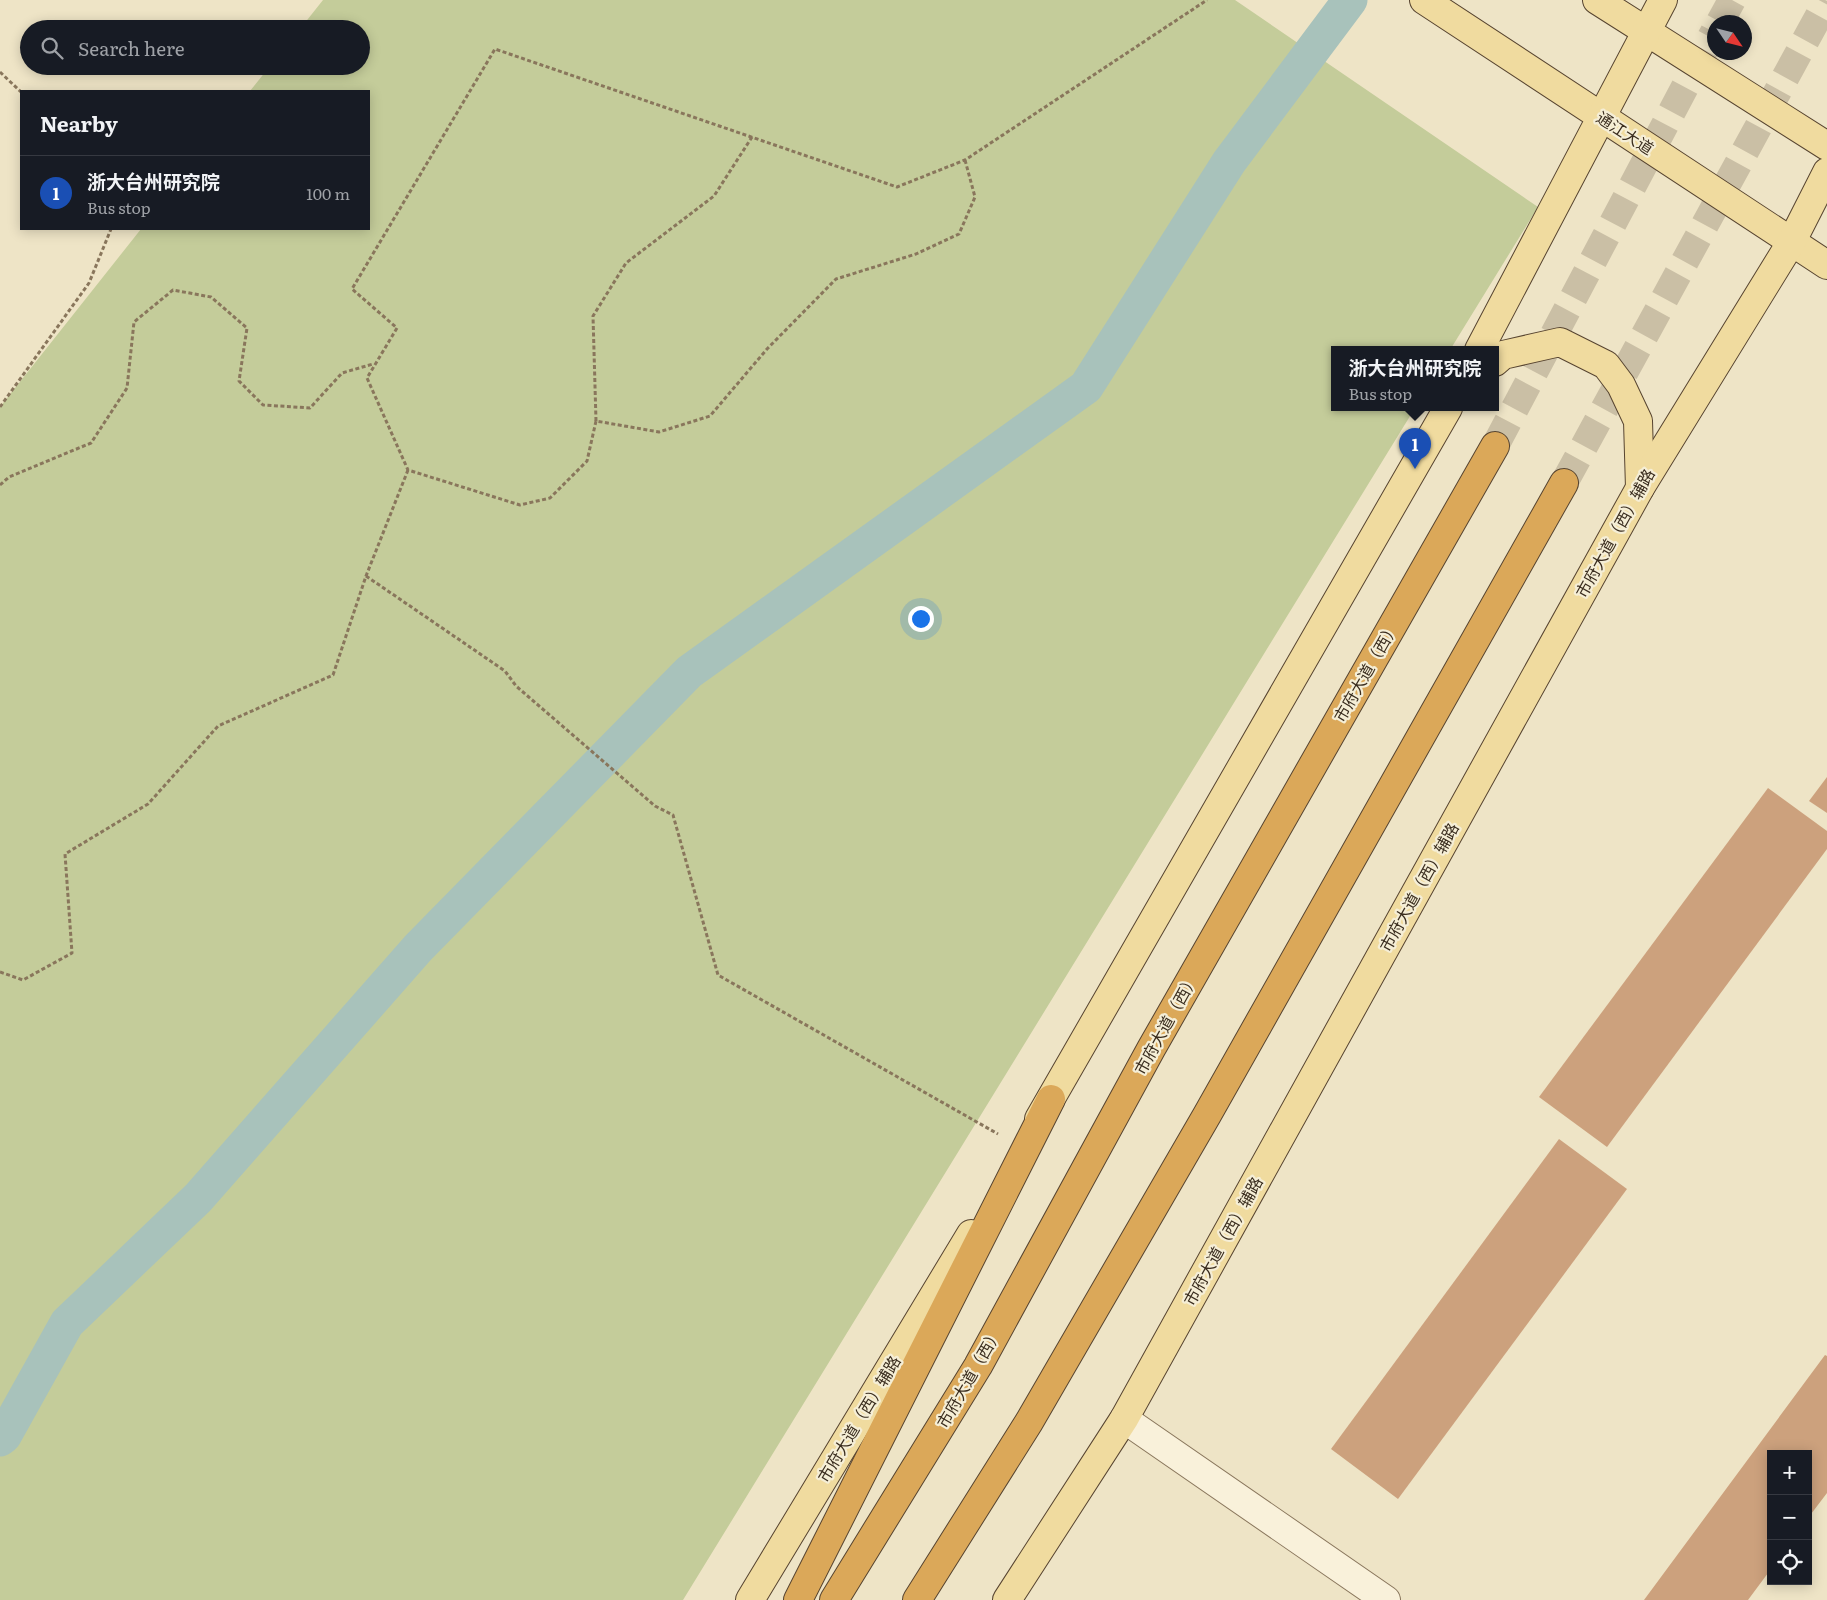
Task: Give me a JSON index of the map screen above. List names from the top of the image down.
{
  "streets": {
    "highway": ["市府大道（西）"],
    "main road": ["通江大道", "市府大道（西）辅路"]
  },
  "crossings": [
    ["通江大道", "市府大道（西）辅路"]
  ],
  "north": "bottom right",
  "page": {
    "search": "Search here",
    "heading": "Nearby",
    "list": [
      {
        "mark": "1",
        "name": "浙大台州研究院",
        "note": "Bus stop",
        "value": "100 m"
      }
    ],
    "popup": ["浙大台州研究院", "Bus stop"],
    "pins": "1",
    "map_buttons": ["+", "−"]
  }
}
